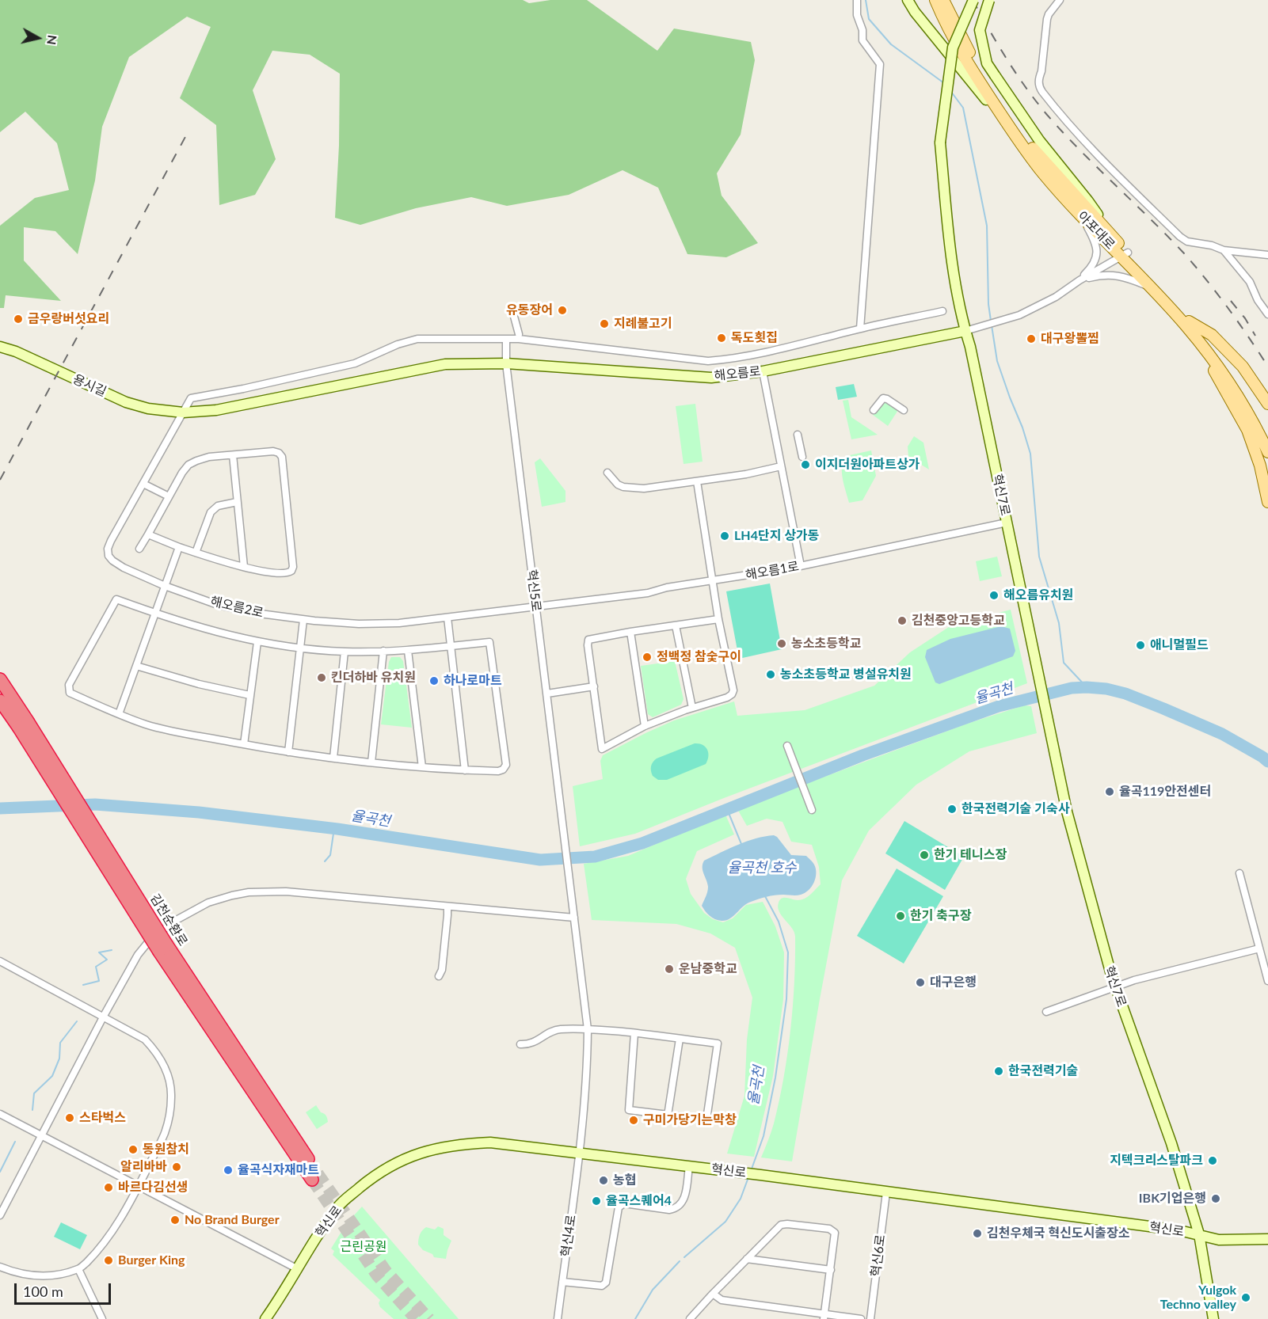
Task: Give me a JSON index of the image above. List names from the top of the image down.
{
  "streets": {
    "highway": ["김천순환로"],
    "main road": ["아포대로"],
    "street": [
      "해오름로",
      "용시길",
      "혁신7로",
      "해오름1로",
      "혁신5로",
      "해오름2로",
      "혁신로",
      "혁신4로",
      "혁신6로"
    ]
  },
  "crossings": [
    ["해오름로", "용시길"],
    ["해오름로", "혁신7로"],
    ["해오름로", "혁신5로"],
    ["용시길", "혁신5로"],
    ["용시길", "해오름2로"],
    ["혁신7로", "해오름1로"],
    ["혁신7로", "혁신로"],
    ["해오름1로", "혁신5로"],
    ["해오름1로", "해오름2로"],
    ["혁신5로", "해오름2로"],
    ["혁신5로", "혁신4로"],
    ["혁신로", "혁신4로"],
    ["혁신로", "혁신6로"]
  ],
  "water": ["율곡천", "율곡천 호수"],
  "parks": ["근린공원"],
  "places": [
    "유동장어",
    "금우랑버섯요리",
    "지례불고기",
    "독도횟집",
    "대구왕뽈찜",
    "이지더원아파트상가",
    "LH4단지 상가동",
    "해오름유치원",
    "김천중앙고등학교",
    "농소초등학교",
    "애니멀필드",
    "정백정 참숯구이",
    "농소초등학교 병설유치원",
    "킨더하바 유치원",
    "하나로마트",
    "율곡119안전센터",
    "한국전력기술 기숙사",
    "한기 테니스장",
    "한기 축구장",
    "운남중학교",
    "대구은행",
    "한국전력기술",
    "스타벅스",
    "구미가당기는막창",
    "동원참치",
    "지텍크리스탈파크",
    "알리바바",
    "율곡식자재마트",
    "농협",
    "바르다김선생",
    "IBK기업은행",
    "율곡스퀘어4",
    "No Brand Burger",
    "김천우체국 혁신도시출장소",
    "Burger King",
    "Yulgok Techno valley"
  ],
  "scale_bar": "100 m",
  "north": "right"
}
